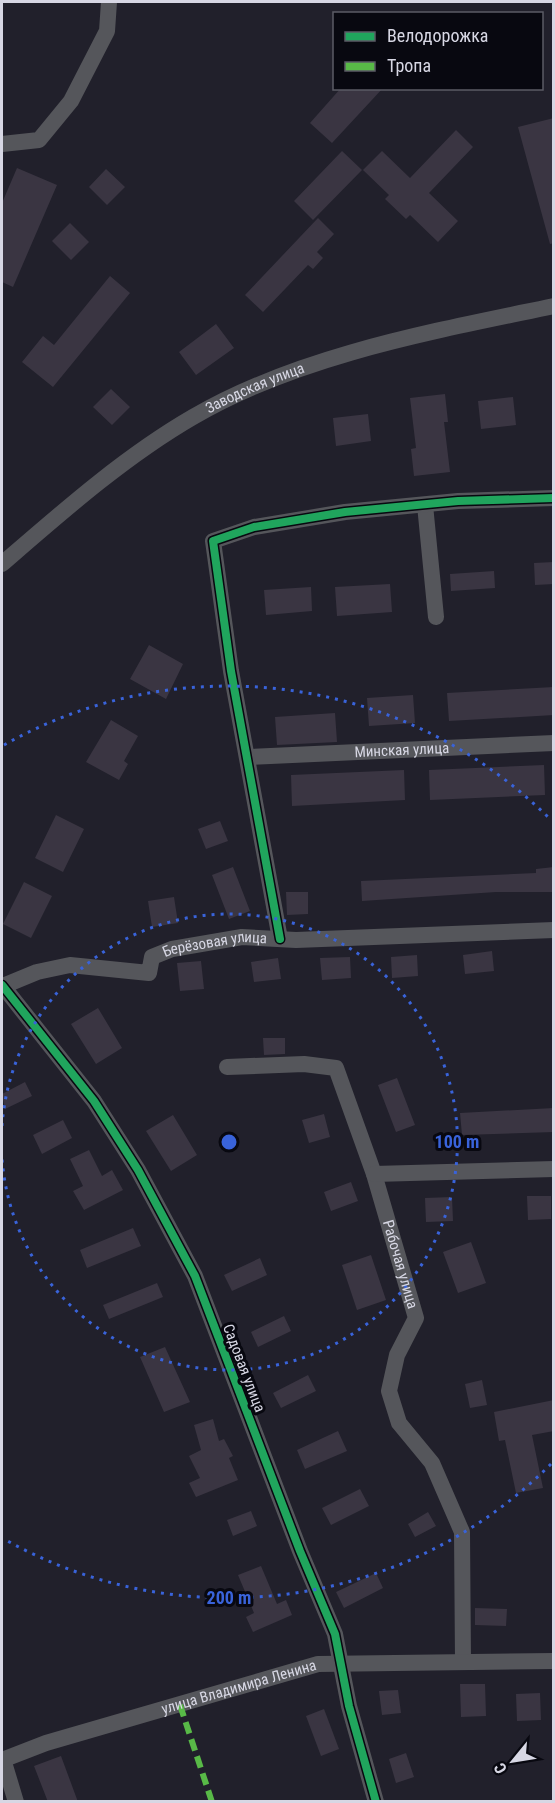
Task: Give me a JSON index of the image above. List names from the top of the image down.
{
  "streets": {
    "street": [
      "Заводская улица",
      "Минская улица",
      "Берёзовая улица",
      "Рабочая улица",
      "Садовая улица",
      "улица Владимира Ленина"
    ]
  },
  "crossings": [
    ["Берёзовая улица", "Садовая улица"],
    ["Рабочая улица", "улица Владимира Ленина"],
    ["Садовая улица", "улица Владимира Ленина"]
  ],
  "legend": ["Велодорожка", "Тропа"],
  "north": "bottom left",
  "rings": ["100 m", "200 m"]
}
